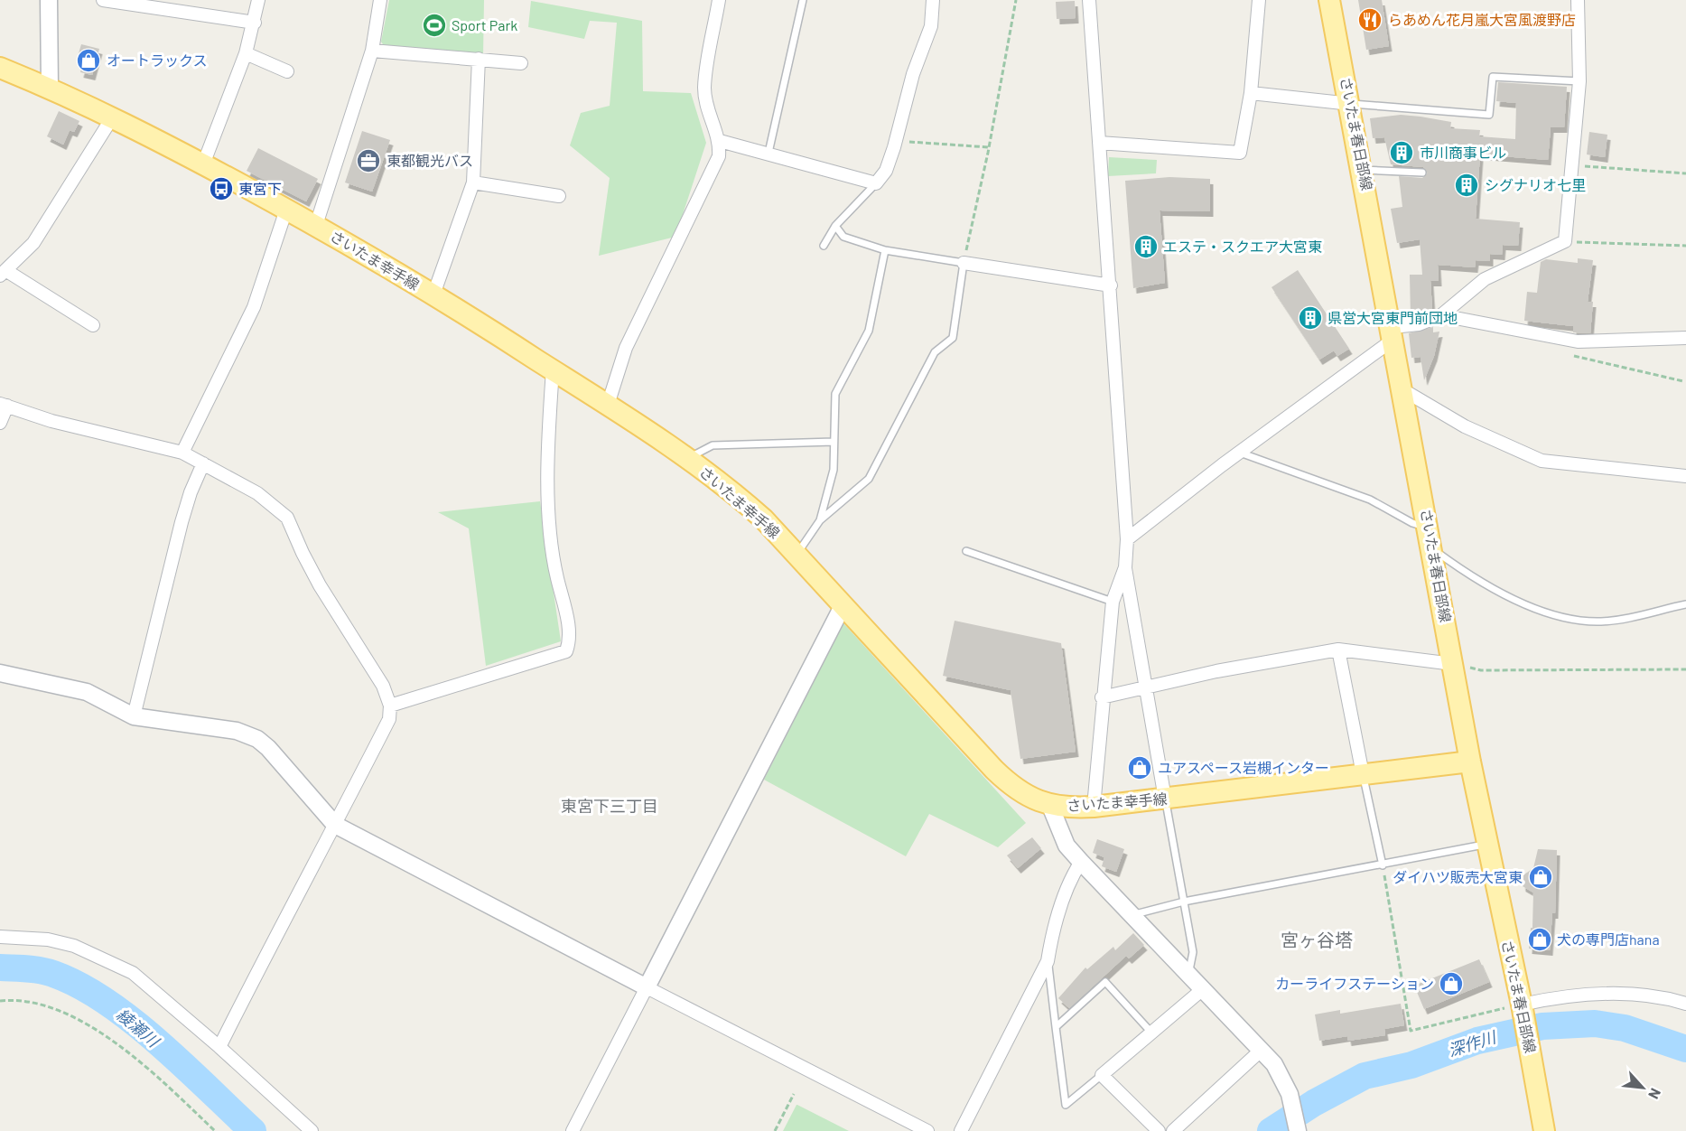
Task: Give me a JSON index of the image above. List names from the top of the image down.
{
  "streets": {
    "main road": ["さいたま春日部線", "さいたま幸手線"]
  },
  "crossings": [
    ["さいたま春日部線", "さいたま幸手線"]
  ],
  "districts": ["東宮下三丁目", "宮ヶ谷塔"],
  "water": ["綾瀬川", "深作川"],
  "places": {
    "restaurant": ["らあめん花月嵐大宮風渡野店"],
    "sports": ["Sport Park"],
    "shop": [
      "オートラックス",
      "ユアスペース岩槻インター",
      "ダイハツ販売大宮東",
      "犬の専門店hana",
      "カーライフステーション"
    ],
    "building": [
      "市川商事ビル",
      "シグナリオ七里",
      "エステ・スクエア大宮東",
      "県営大宮東門前団地"
    ],
    "office": ["東都観光バス"],
    "bus stop": ["東宮下"]
  },
  "north": "bottom right"
}
